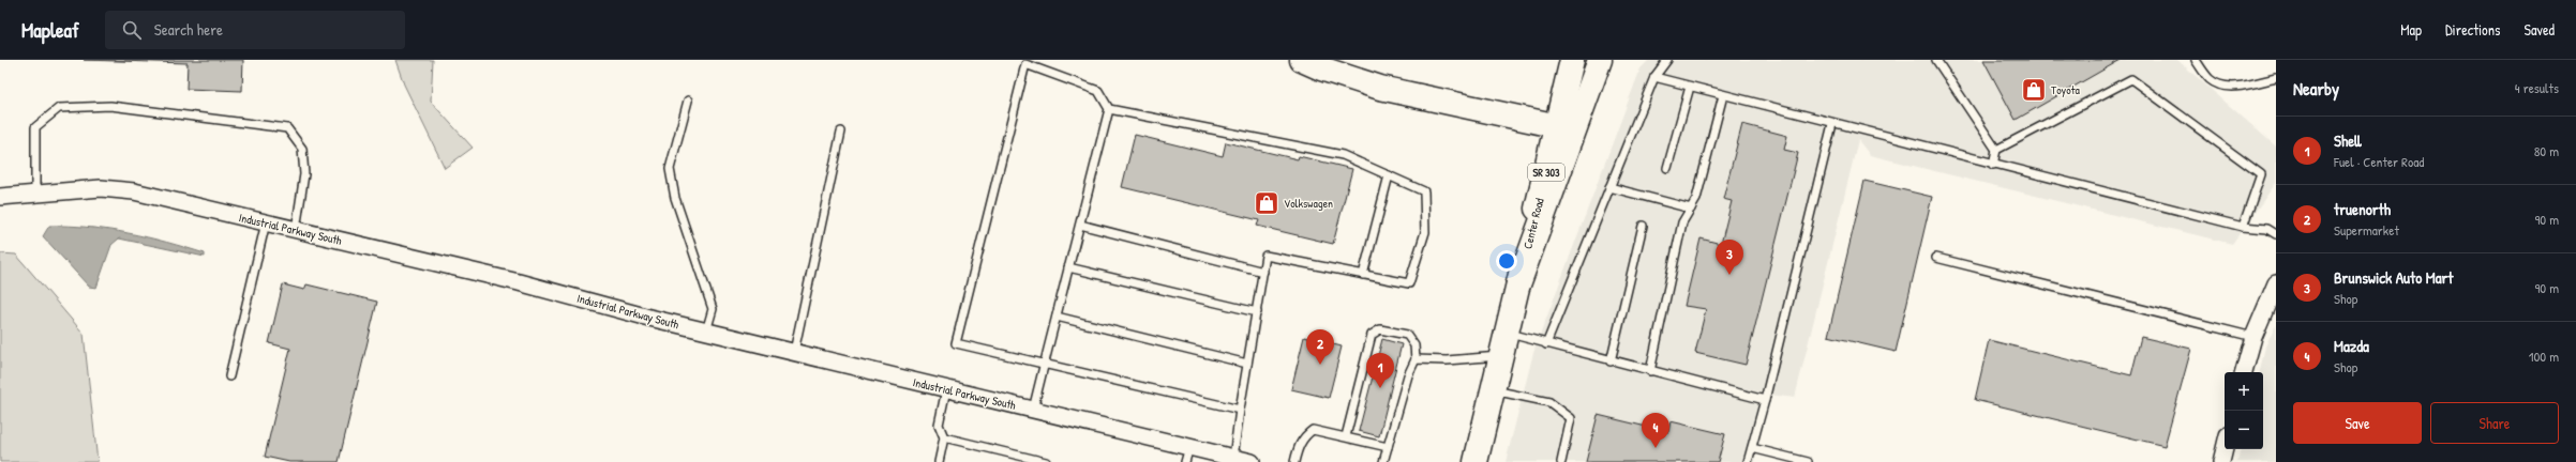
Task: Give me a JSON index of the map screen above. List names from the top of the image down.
{
  "streets": {
    "main road": ["SR 303", "Center Road"],
    "street": ["Industrial Parkway South"]
  },
  "places": {
    "shop": ["Toyota", "Volkswagen"]
  },
  "page": {
    "header": "Mapleaf",
    "search": "Search here",
    "nav": ["Map", "Directions", "Saved"],
    "heading": ["Nearby", "4 results"],
    "list": [
      {
        "mark": "1",
        "name": "Shell",
        "note": "Fuel · Center Road",
        "value": "80 m"
      },
      {
        "mark": "2",
        "name": "truenorth",
        "note": "Supermarket",
        "value": "90 m"
      },
      {
        "mark": "3",
        "name": "Brunswick Auto Mart",
        "note": "Shop",
        "value": "90 m"
      },
      {
        "mark": "4",
        "name": "Mazda",
        "note": "Shop",
        "value": "100 m"
      }
    ],
    "pins": [
      "3",
      "2",
      "1",
      "4"
    ],
    "map_buttons": ["+", "−"],
    "buttons": ["Save", "Share"]
  }
}
